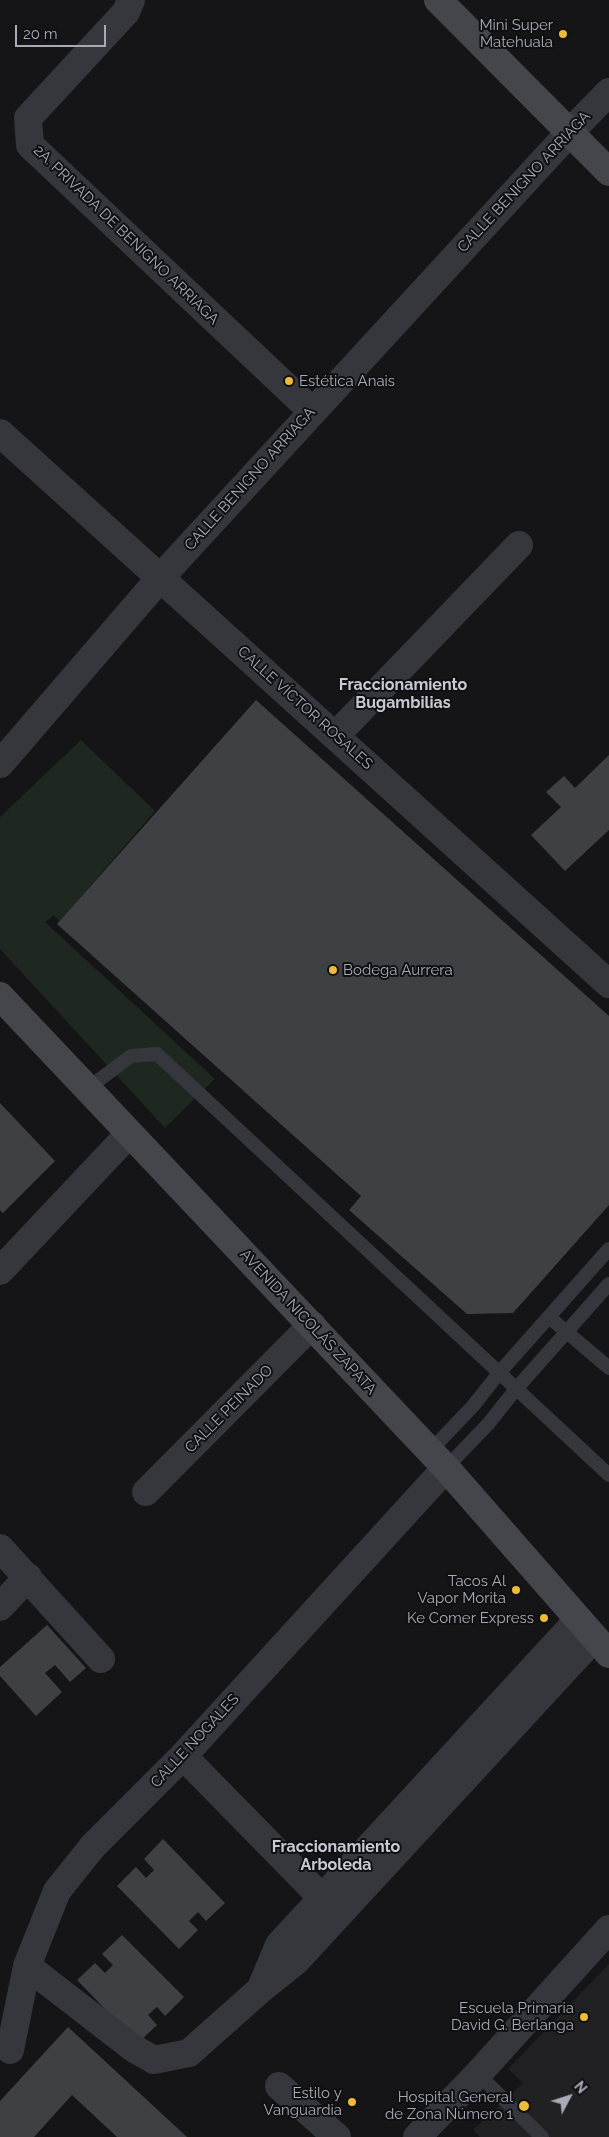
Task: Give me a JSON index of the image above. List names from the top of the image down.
{
  "streets": {
    "street": [
      "CALLE BENIGNO ARRIAGA",
      "2A. PRIVADA DE BENIGNO ARRIAGA",
      "CALLE VÍCTOR ROSALES",
      "AVENIDA NICOLÁS ZAPATA",
      "CALLE PEINADO",
      "CALLE NOGALES"
    ]
  },
  "crossings": [
    ["CALLE BENIGNO ARRIAGA", "2A. PRIVADA DE BENIGNO ARRIAGA"],
    ["CALLE BENIGNO ARRIAGA", "CALLE VÍCTOR ROSALES"],
    ["AVENIDA NICOLÁS ZAPATA", "CALLE PEINADO"],
    ["AVENIDA NICOLÁS ZAPATA", "CALLE NOGALES"]
  ],
  "districts": ["Fraccionamiento Bugambilias", "Fraccionamiento Arboleda"],
  "places": [
    "Mini Super Matehuala",
    "Estética Anais",
    "Bodega Aurrera",
    "Tacos Al Vapor Morita",
    "Ke Comer Express",
    "Escuela Primaria David G. Berlanga",
    "Estilo y Vanguardia",
    "Hospital General de Zona Número 1"
  ],
  "scale_bar": "20 m",
  "north": "top right"
}
